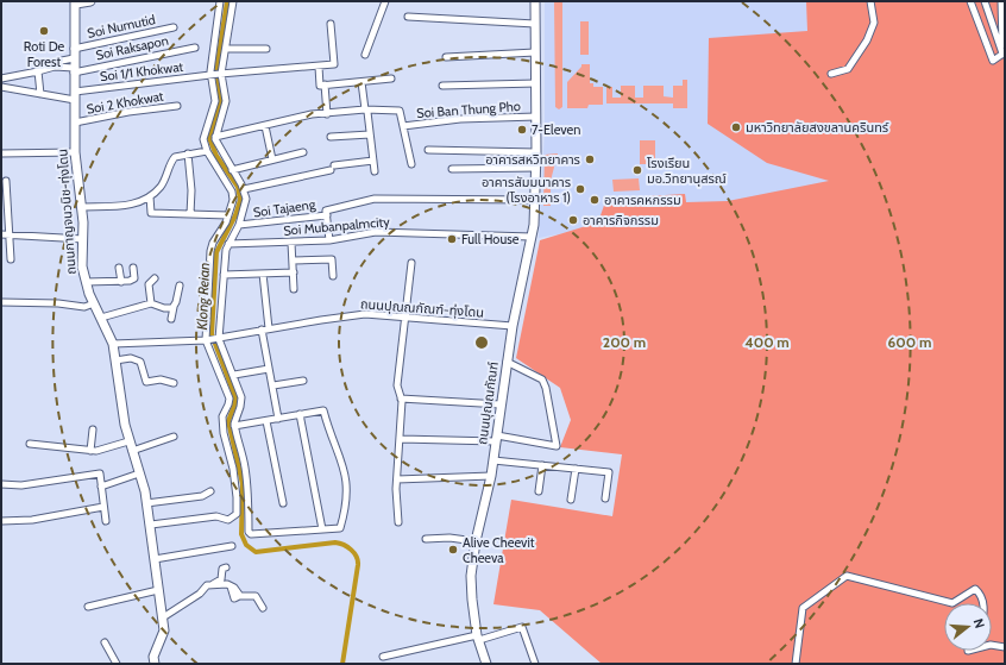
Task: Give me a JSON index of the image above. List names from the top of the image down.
{
  "streets": {
    "street": [
      "Soi Numutid",
      "Soi Raksapon",
      "Soi 1/1 Khokwat",
      "Soi 2 Khokwat",
      "Soi Ban Thung Pho",
      "Soi Tajaeng",
      "ถนนกาญจนวนิช-ทุ่งโดน",
      "Soi Mubanpalmcity",
      "ถนนปุณณกัณฑ์-ทุ่งโดน",
      "ถนนปุณณกัณฑ์"
    ]
  },
  "crossings": [
    ["Soi Numutid", "ถนนกาญจนวนิช-ทุ่งโดน"],
    ["Soi Raksapon", "ถนนกาญจนวนิช-ทุ่งโดน"],
    ["Soi 1/1 Khokwat", "ถนนกาญจนวนิช-ทุ่งโดน"],
    ["Soi 2 Khokwat", "ถนนกาญจนวนิช-ทุ่งโดน"],
    ["Soi Ban Thung Pho", "ถนนปุณณกัณฑ์"],
    ["Soi Tajaeng", "ถนนปุณณกัณฑ์"],
    ["ถนนกาญจนวนิช-ทุ่งโดน", "ถนนปุณณกัณฑ์-ทุ่งโดน"],
    ["Soi Mubanpalmcity", "ถนนปุณณกัณฑ์"],
    ["ถนนปุณณกัณฑ์-ทุ่งโดน", "ถนนปุณณกัณฑ์"]
  ],
  "water": ["Klong Reian"],
  "places": [
    "Roti De Forest",
    "มหาวิทยาลัยสงขลานครินทร์",
    "7-Eleven",
    "อาคารสหวิทยาคาร",
    "โรงเรียน มอ.วิทยานุสรณ์",
    "อาคารสัมมนาคาร (โรงอาหาร 1)",
    "อาคารคหกรรม",
    "อาคารกิจกรรม",
    "Full House",
    "Alive Cheevit Cheeva"
  ],
  "north": "right",
  "rings": ["200 m", "400 m", "600 m"]
}
